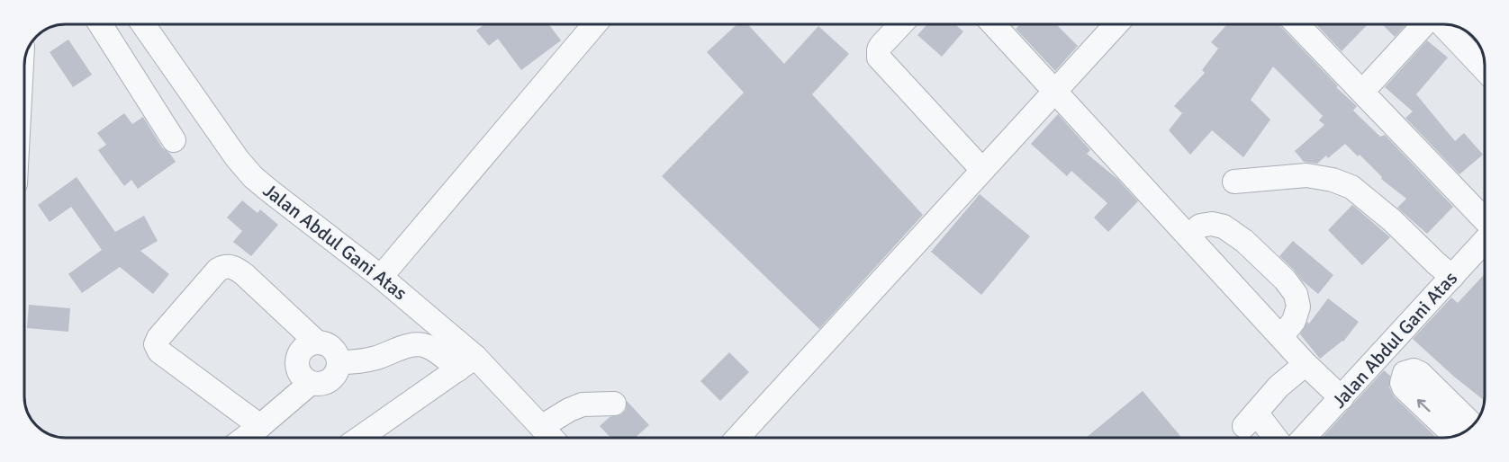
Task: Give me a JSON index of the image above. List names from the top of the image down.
{
  "streets": {
    "street": ["Jalan Abdul Gani Atas"]
  }
}
